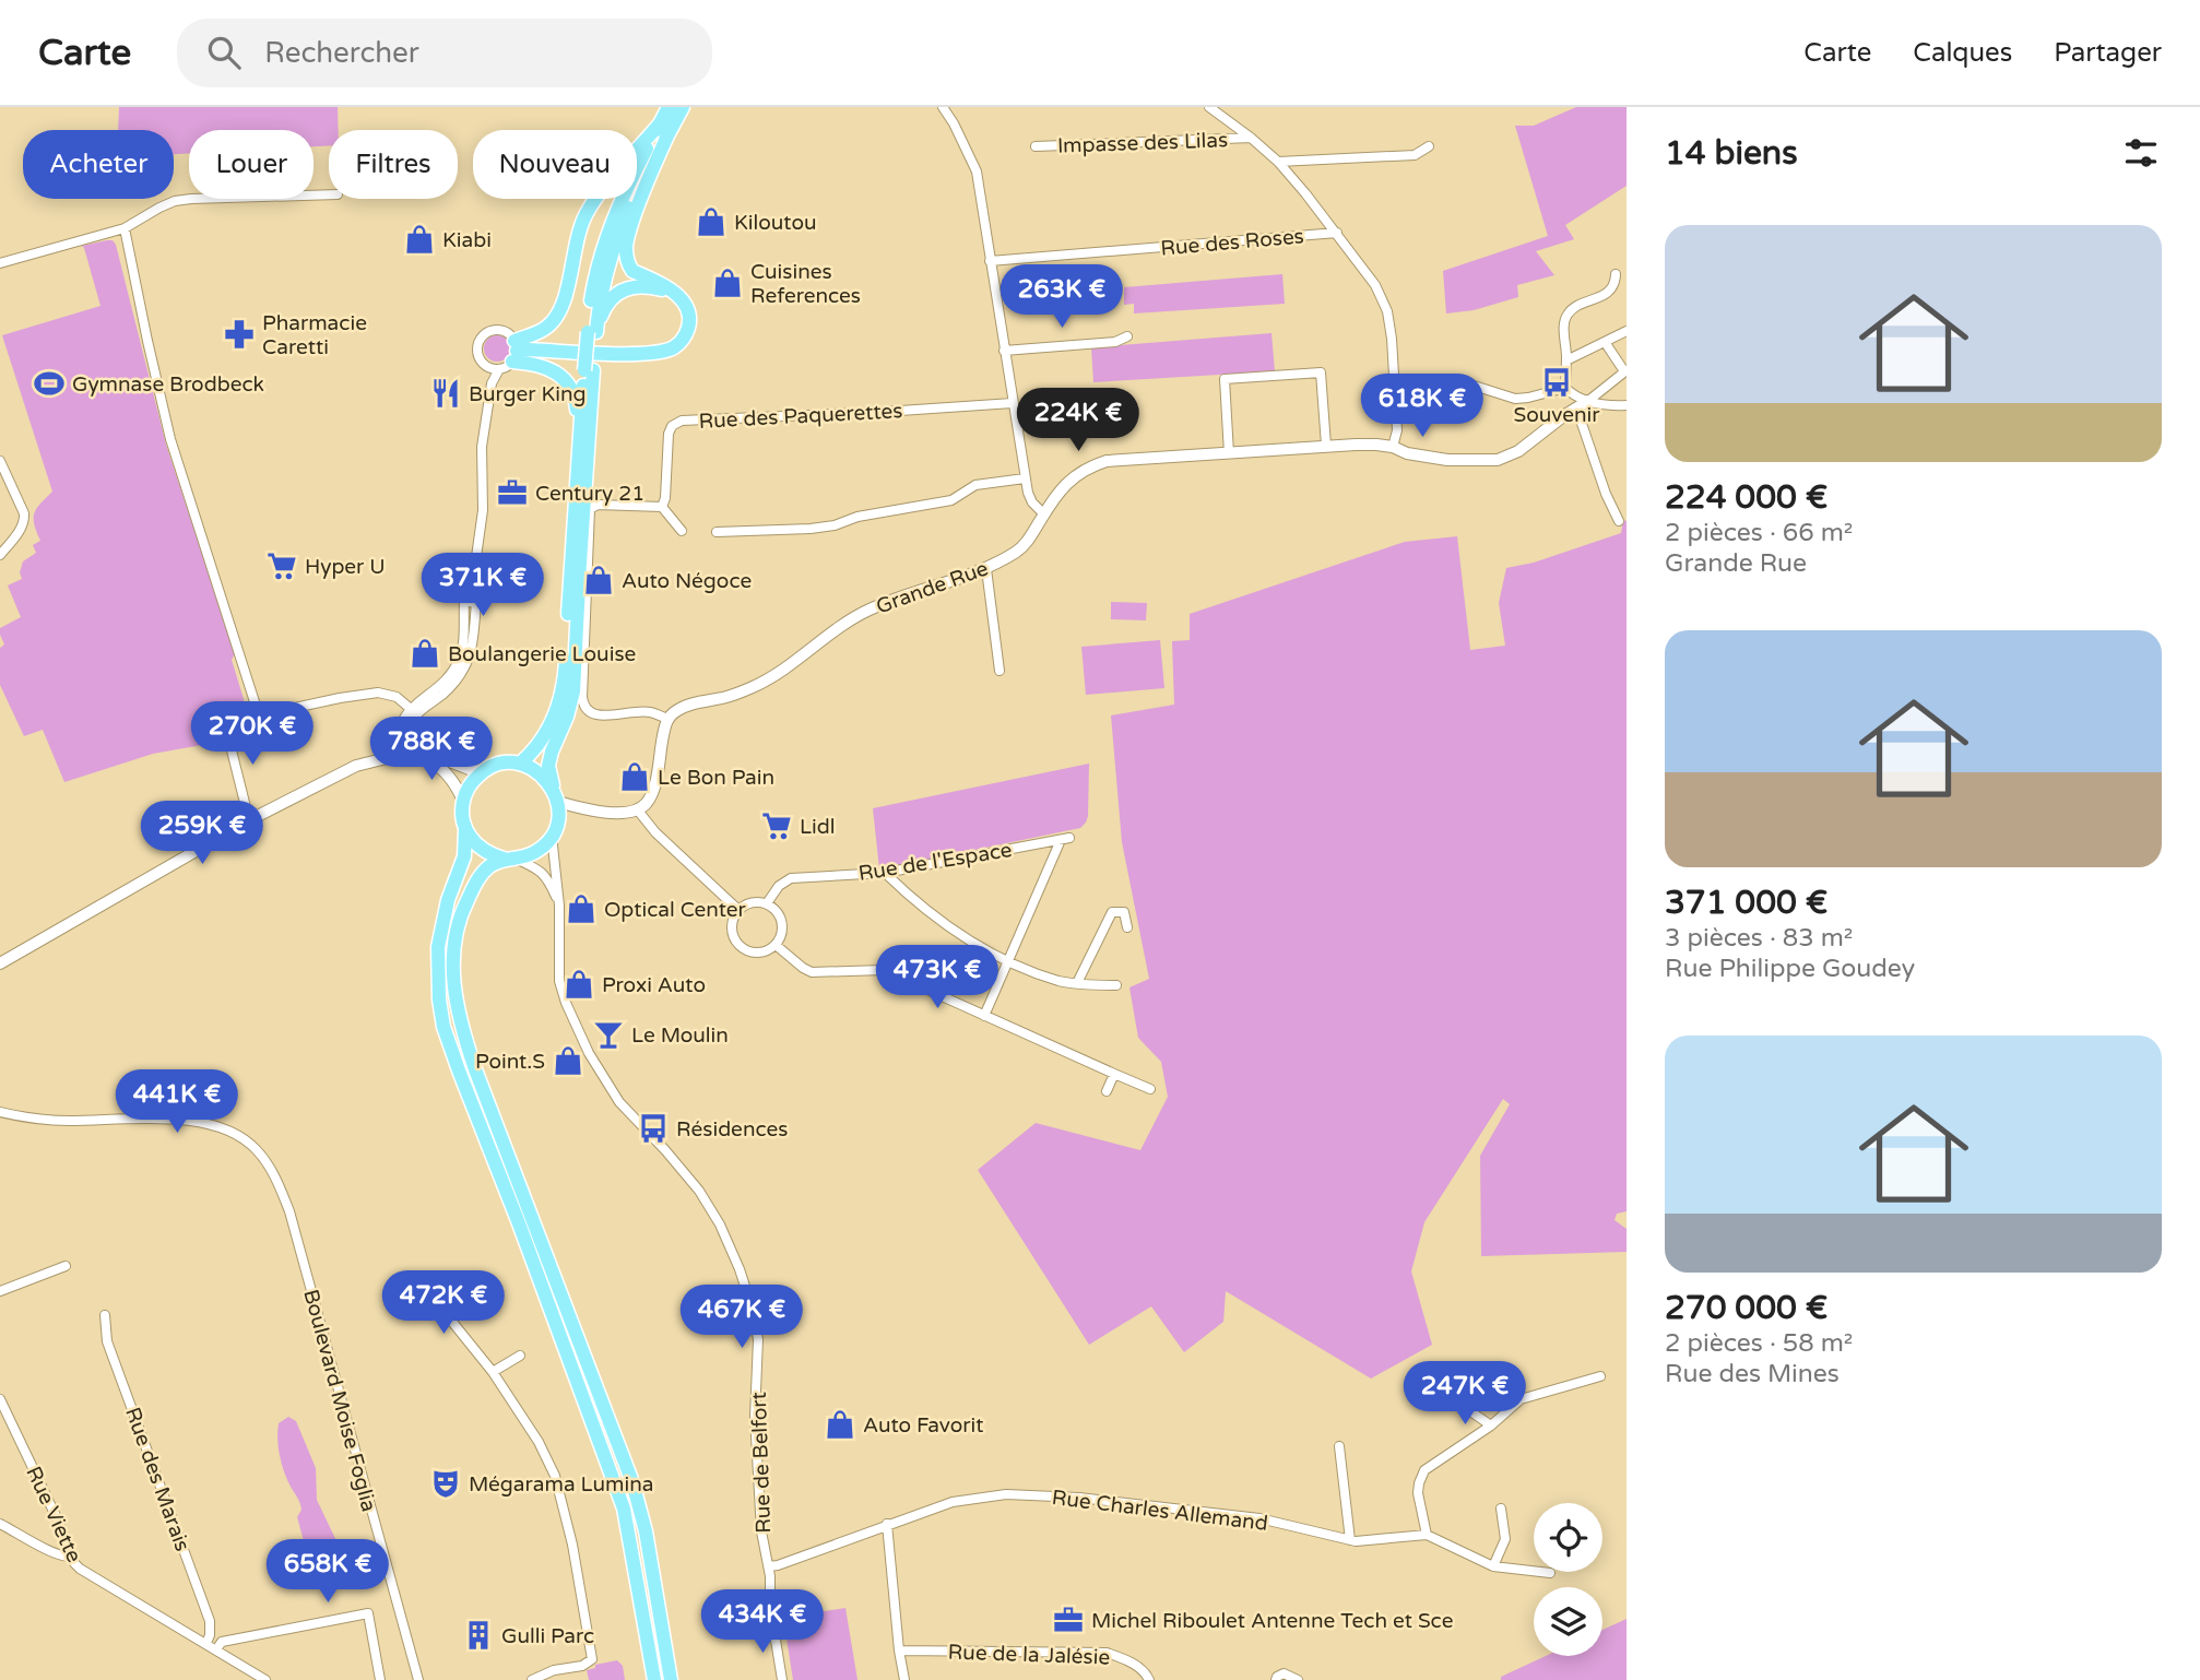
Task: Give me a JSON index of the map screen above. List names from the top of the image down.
{
  "streets": {
    "street": [
      "Impasse des Lilas",
      "Rue des Roses",
      "Rue des Paquerettes",
      "Grande Rue",
      "Rue de l'Espace",
      "Boulevard Moise Foglia",
      "Rue de Belfort",
      "Rue des Marais",
      "Rue Charles Allemand",
      "Rue Viette",
      "Rue de la Jalésie"
    ]
  },
  "crossings": [
    ["Rue de Belfort", "Rue Charles Allemand"],
    ["Rue des Marais", "Rue Viette"]
  ],
  "places": {
    "shop": [
      "Kiloutou",
      "Kiabi",
      "Cuisines References",
      "Auto Négoce",
      "Boulangerie Louise",
      "Le Bon Pain",
      "Optical Center",
      "Proxi Auto",
      "Point.S",
      "Auto Favorit"
    ],
    "pharmacy": ["Pharmacie Caretti"],
    "bus stop": ["Souvenir", "Résidences"],
    "sports": ["Gymnase Brodbeck"],
    "restaurant": ["Burger King"],
    "office": ["Century 21", "Michel Riboulet Antenne Tech et Sce"],
    "supermarket": ["Hyper U", "Lidl"],
    "bar": ["Le Moulin"],
    "theatre": ["Mégarama Lumina"],
    "building": ["Gulli Parc"]
  },
  "page": {
    "header": "Carte",
    "search": "Rechercher",
    "nav": ["Carte", "Calques", "Partager"],
    "heading": "14 biens",
    "chip": [
      "Acheter",
      "Louer",
      "Filtres",
      "Nouveau"
    ],
    "list": [
      {
        "name": "224 000 €",
        "note": "2 pièces · 66 m² · Grande Rue"
      },
      {
        "name": "371 000 €",
        "note": "3 pièces · 83 m² · Rue Philippe Goudey"
      },
      {
        "name": "270 000 €",
        "note": "2 pièces · 58 m² · Rue des Mines"
      }
    ],
    "price": [
      "263K €",
      "618K €",
      "224K €",
      "371K €",
      "270K €",
      "788K €",
      "259K €",
      "473K €",
      "441K €",
      "472K €",
      "467K €",
      "247K €",
      "658K €",
      "434K €"
    ]
  }
}
